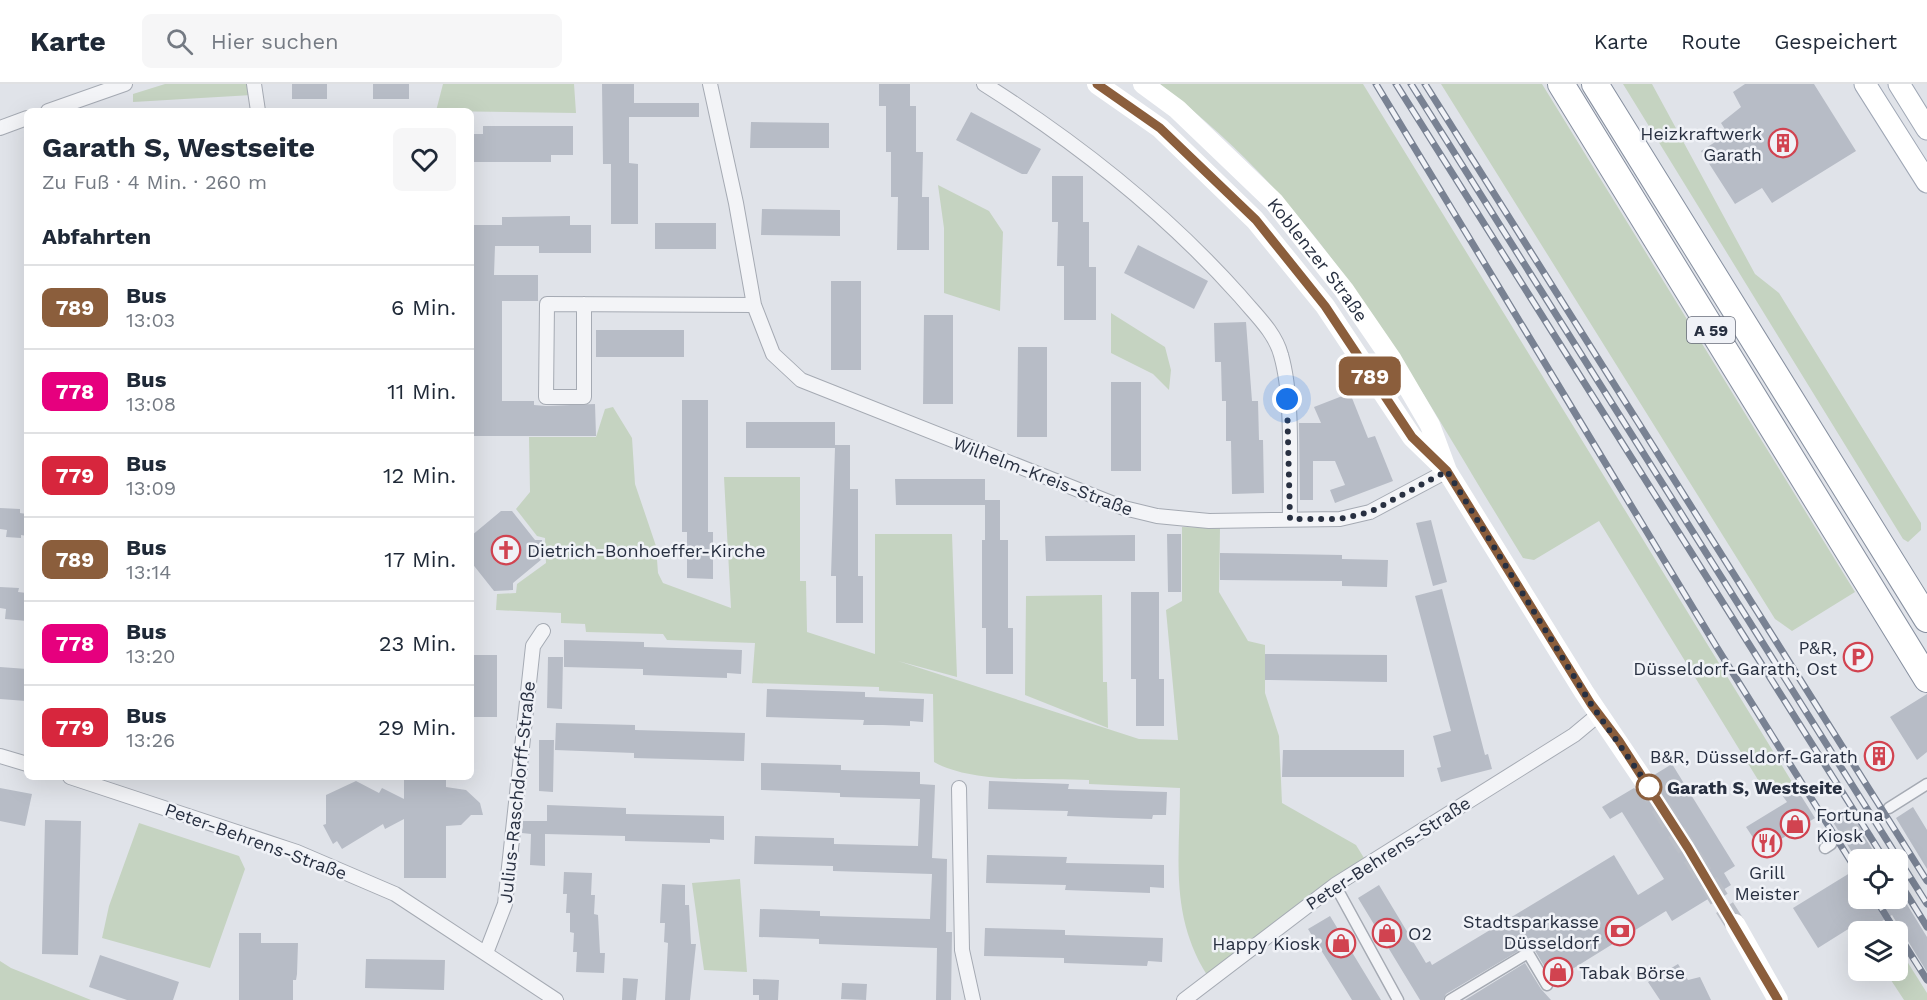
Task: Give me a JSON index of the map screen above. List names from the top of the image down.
{
  "streets": {
    "highway": ["A 59"],
    "main road": ["Koblenzer Straße"],
    "street": ["Wilhelm-Kreis-Straße", "Julius-Raschdorff-Straße", "Peter-Behrens-Straße"]
  },
  "crossings": [
    ["Koblenzer Straße", "Wilhelm-Kreis-Straße"],
    ["Koblenzer Straße", "Peter-Behrens-Straße"],
    ["Julius-Raschdorff-Straße", "Peter-Behrens-Straße"]
  ],
  "places": {
    "building": ["Heizkraftwerk Garath", "B&R, Düsseldorf-Garath"],
    "church": ["Dietrich-Bonhoeffer-Kirche"],
    "parking": ["P&R, Düsseldorf-Garath, Ost"],
    "other": ["Garath S, Westseite"],
    "shop": [
      "Fortuna Kiosk",
      "O2",
      "Happy Kiosk",
      "Tabak Börse"
    ],
    "restaurant": ["Grill Meister"],
    "bank": ["Stadtsparkasse Düsseldorf"]
  },
  "lines": ["bus line 789"],
  "page": {
    "header": "Karte",
    "search": "Hier suchen",
    "nav": ["Karte", "Route", "Gespeichert"],
    "on_map": "789",
    "heading": [
      ["Garath S, Westseite", "Zu Fuß · 4 Min. · 260 m"],
      "Abfahrten"
    ],
    "list": [
      {
        "mark": "789",
        "name": "Bus",
        "note": "13:03",
        "value": "6 Min."
      },
      {
        "mark": "778",
        "name": "Bus",
        "note": "13:08",
        "value": "11 Min."
      },
      {
        "mark": "779",
        "name": "Bus",
        "note": "13:09",
        "value": "12 Min."
      },
      {
        "mark": "789",
        "name": "Bus",
        "note": "13:14",
        "value": "17 Min."
      },
      {
        "mark": "778",
        "name": "Bus",
        "note": "13:20",
        "value": "23 Min."
      },
      {
        "mark": "779",
        "name": "Bus",
        "note": "13:26",
        "value": "29 Min."
      }
    ]
  }
}
